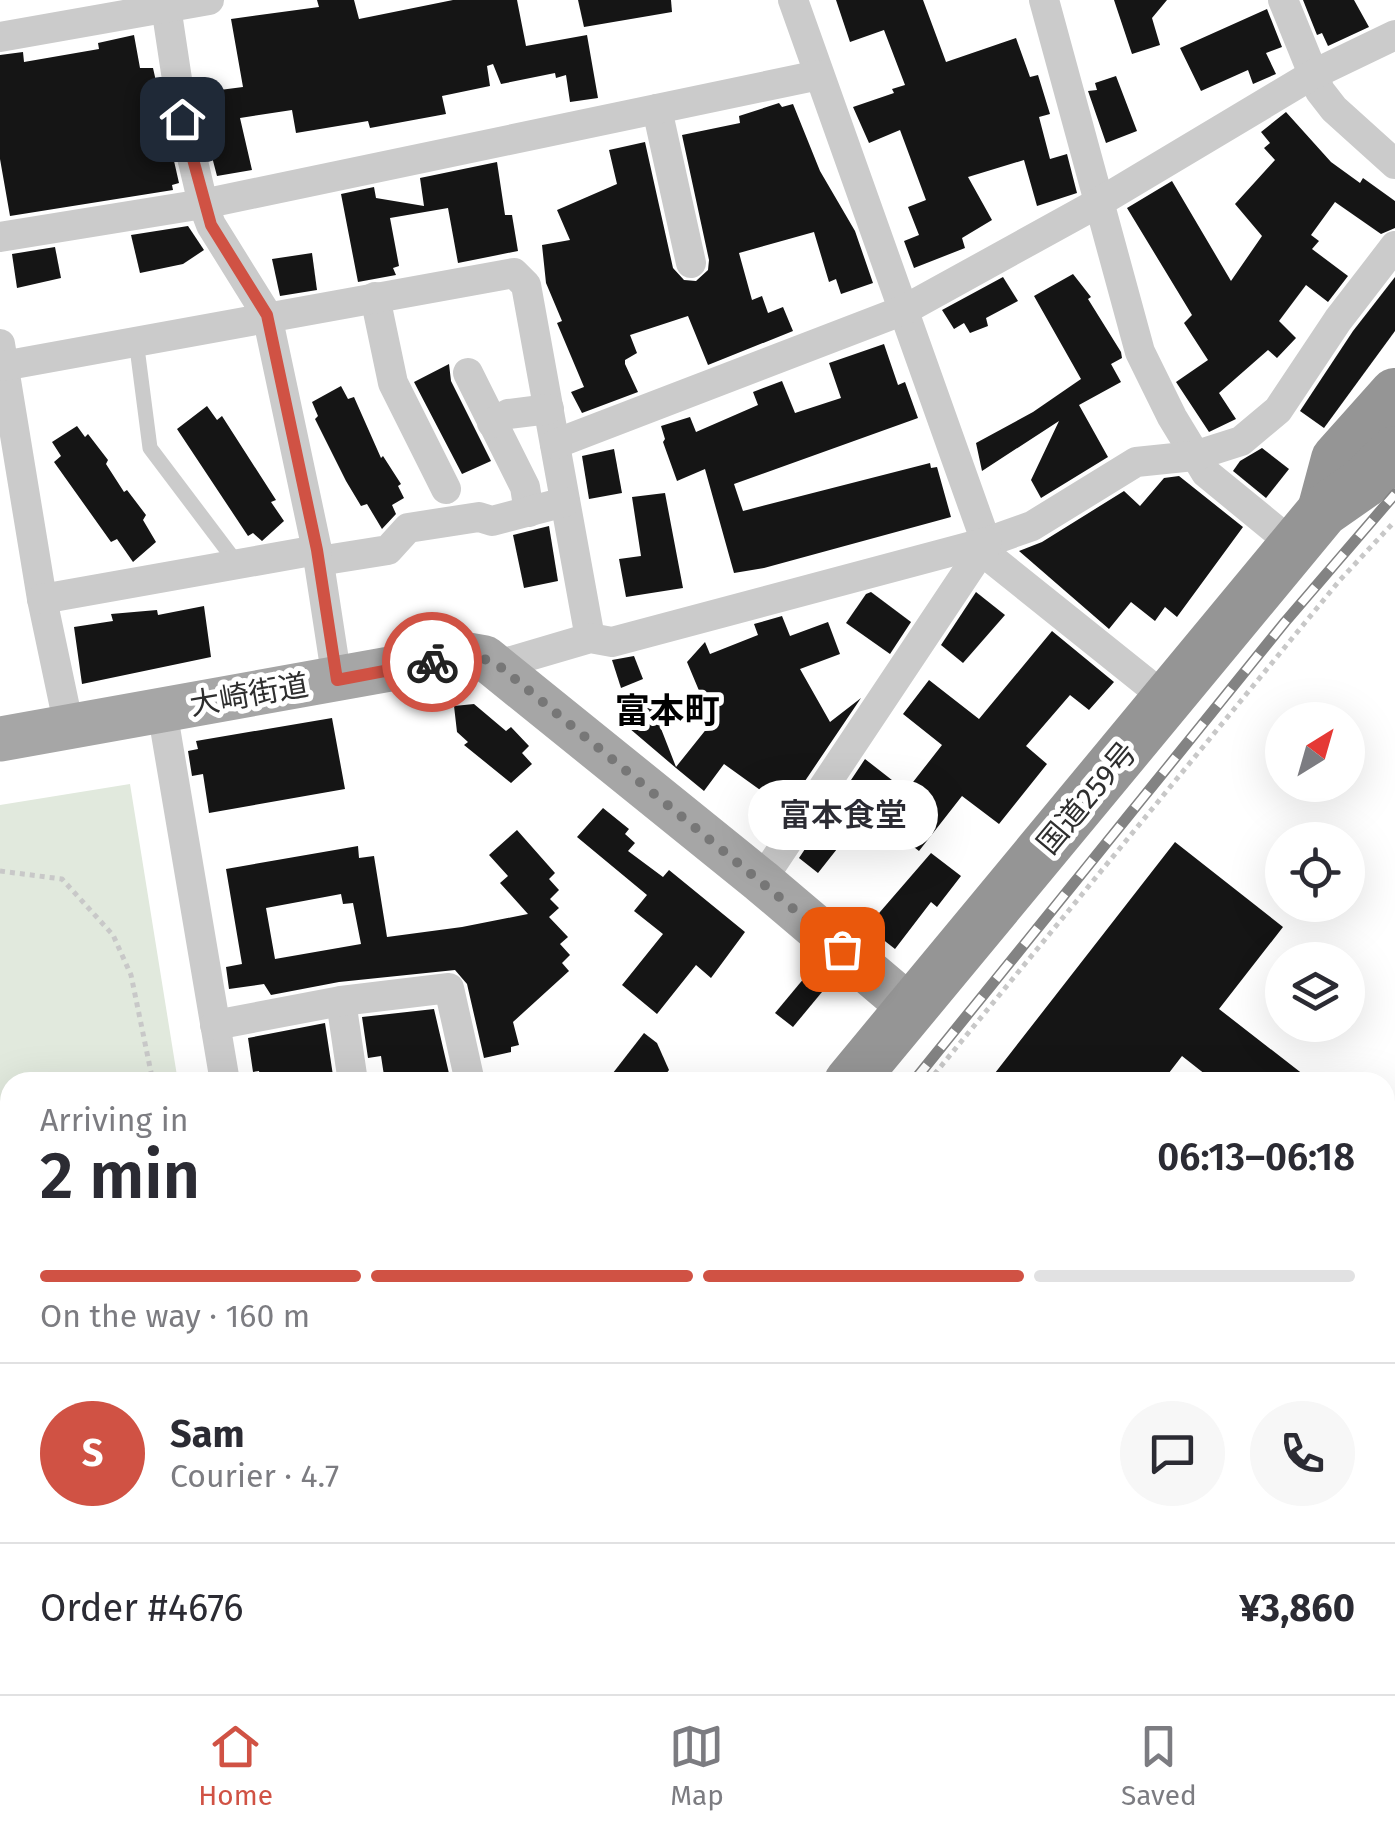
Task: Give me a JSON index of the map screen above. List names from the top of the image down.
{
  "streets": {
    "highway": ["国道259号"],
    "main road": ["大崎街道"]
  },
  "districts": ["富本町"],
  "places": ["富本食堂"],
  "north": "top right",
  "page": {
    "bubble": "富本食堂",
    "heading": ["2 min", "Arriving in", "06:13–06:18"],
    "panel": [
      "Sam",
      "Courier · 4.7",
      "Order #4676",
      "¥3,860"
    ],
    "bar": "On the way · 160 m",
    "round": "S",
    "tabs": ["Home", "Map", "Saved"]
  }
}
